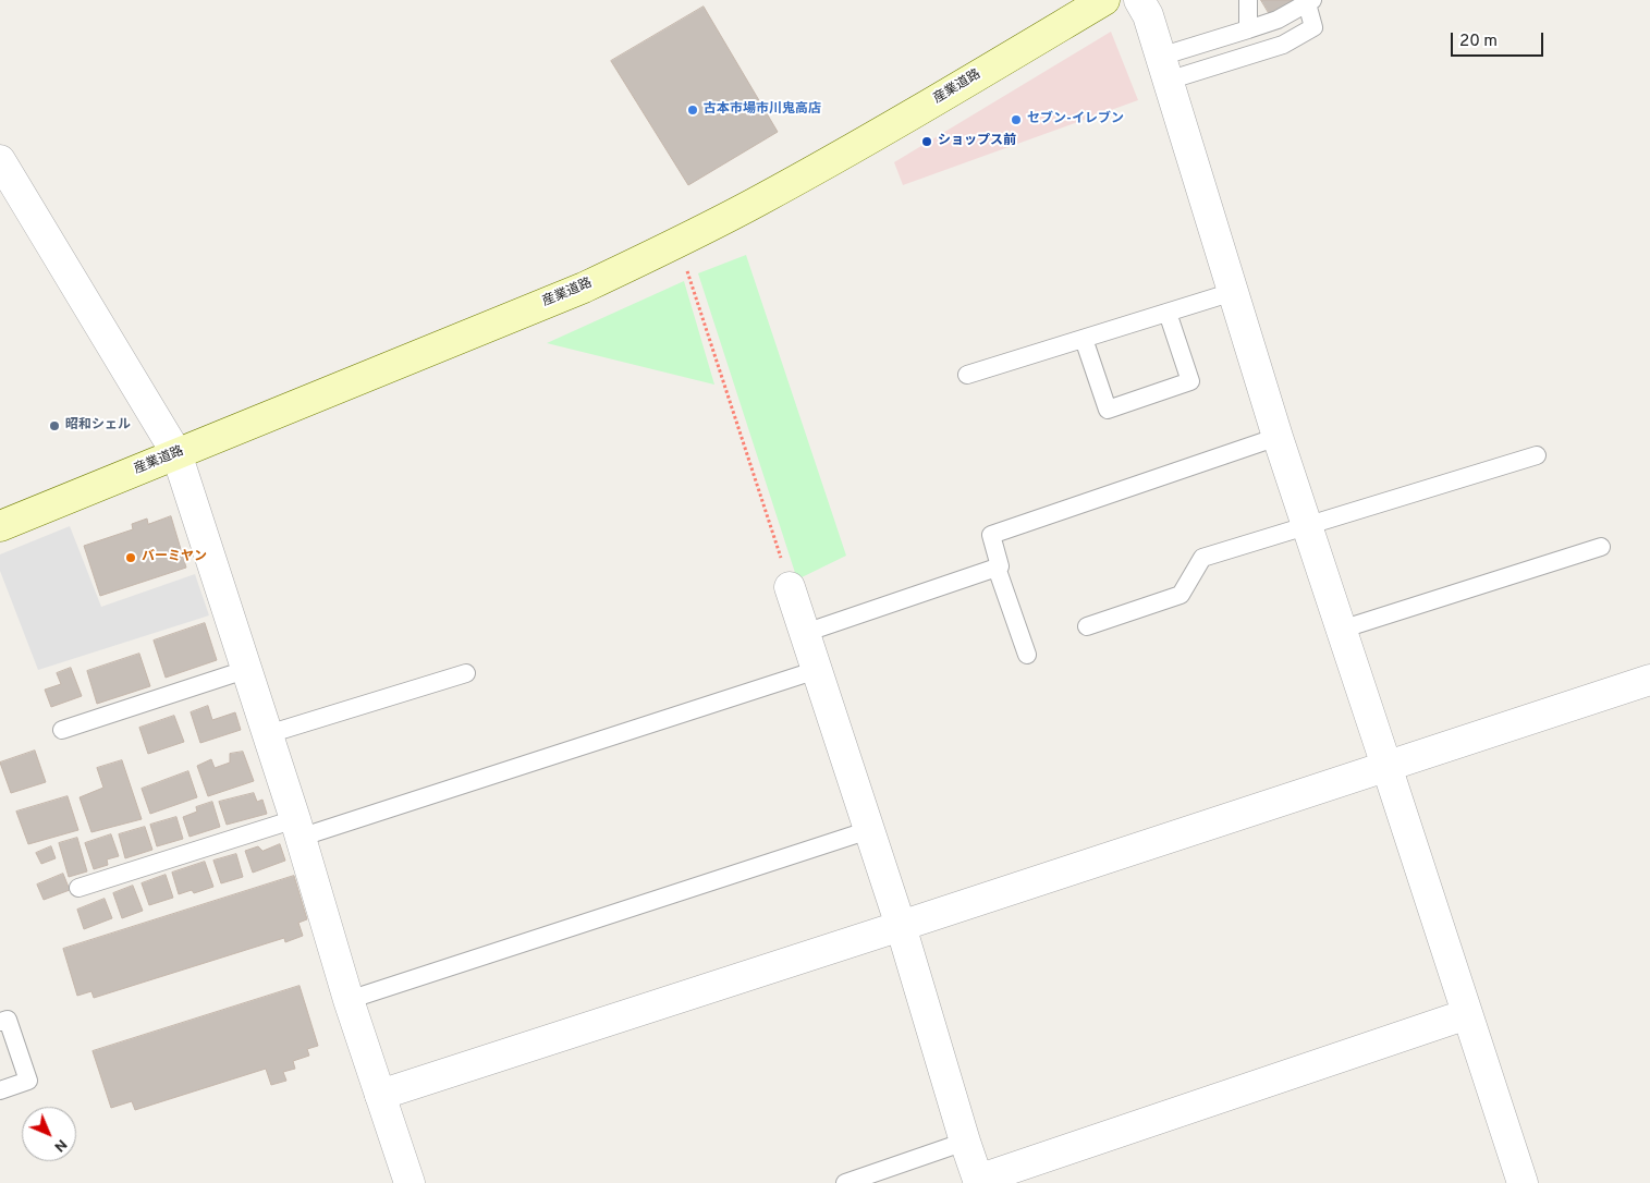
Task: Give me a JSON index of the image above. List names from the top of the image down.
{
  "streets": {
    "main road": ["産業道路"]
  },
  "places": [
    "古本市場市川鬼高店",
    "セブン-イレブン",
    "ショップス前",
    "昭和シェル",
    "バーミヤン"
  ],
  "scale_bar": "20 m",
  "north": "bottom right"
}
